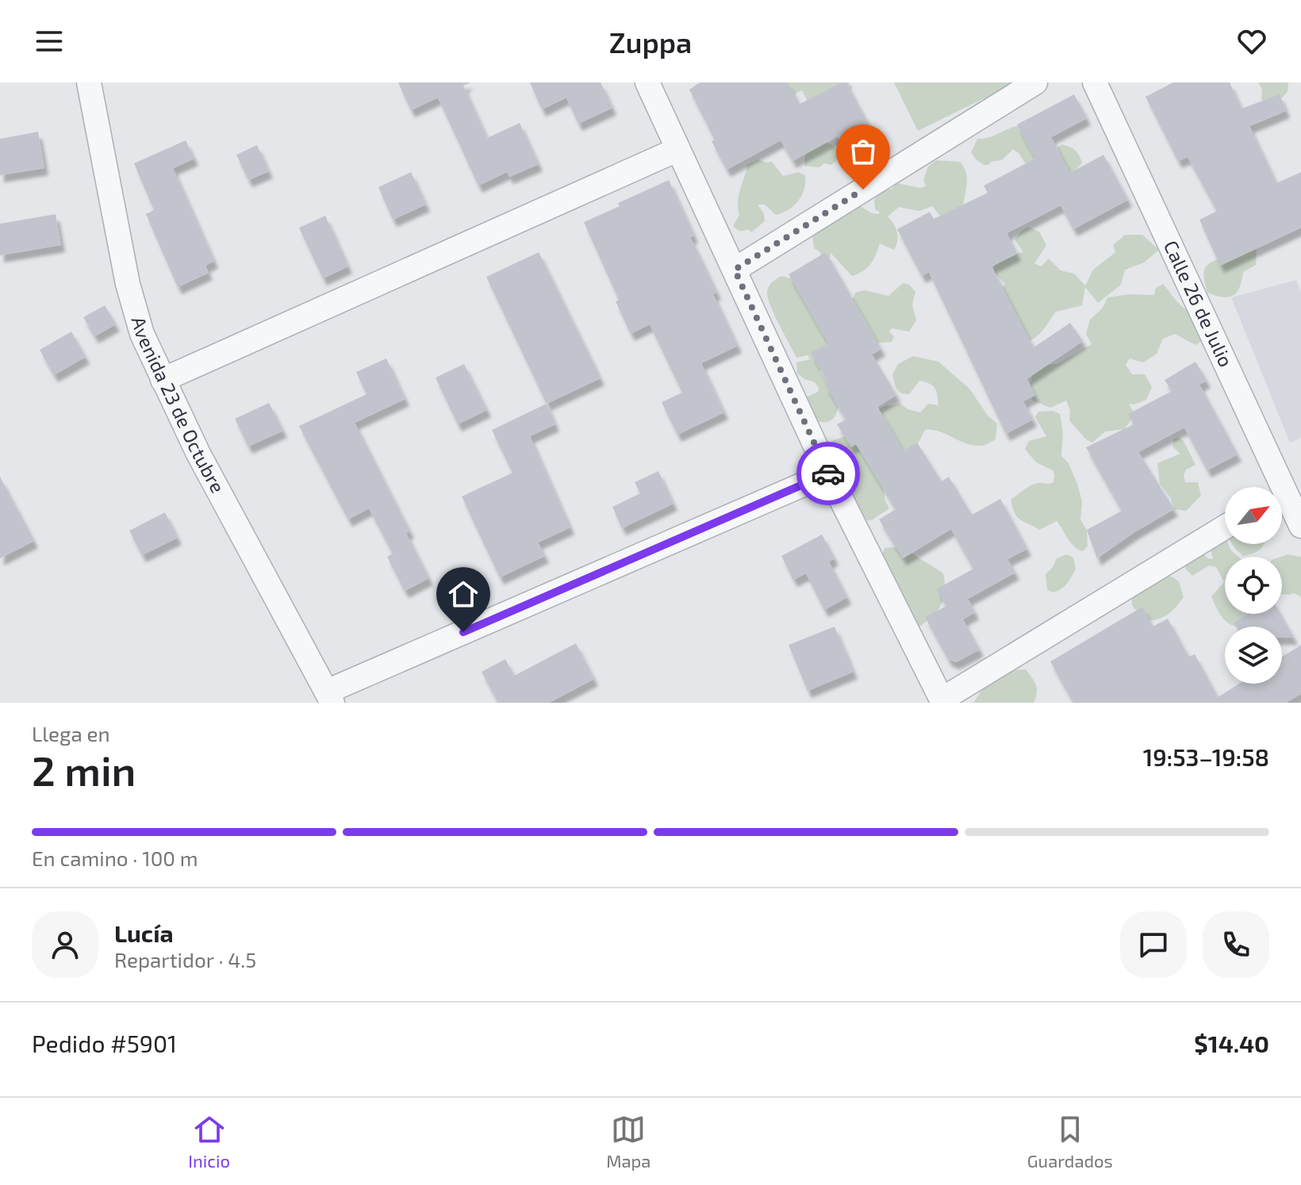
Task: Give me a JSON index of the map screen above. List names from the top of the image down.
{
  "streets": {
    "street": ["Calle 26 de Julio", "Avenida 23 de Octubre"]
  },
  "north": "top right",
  "page": {
    "header": "Zuppa",
    "heading": ["2 min", "Llega en", "19:53–19:58"],
    "panel": [
      "Lucía",
      "Repartidor · 4.5",
      "Pedido #5901",
      "$14.40"
    ],
    "bar": "En camino · 100 m",
    "tabs": ["Inicio", "Mapa", "Guardados"]
  }
}
